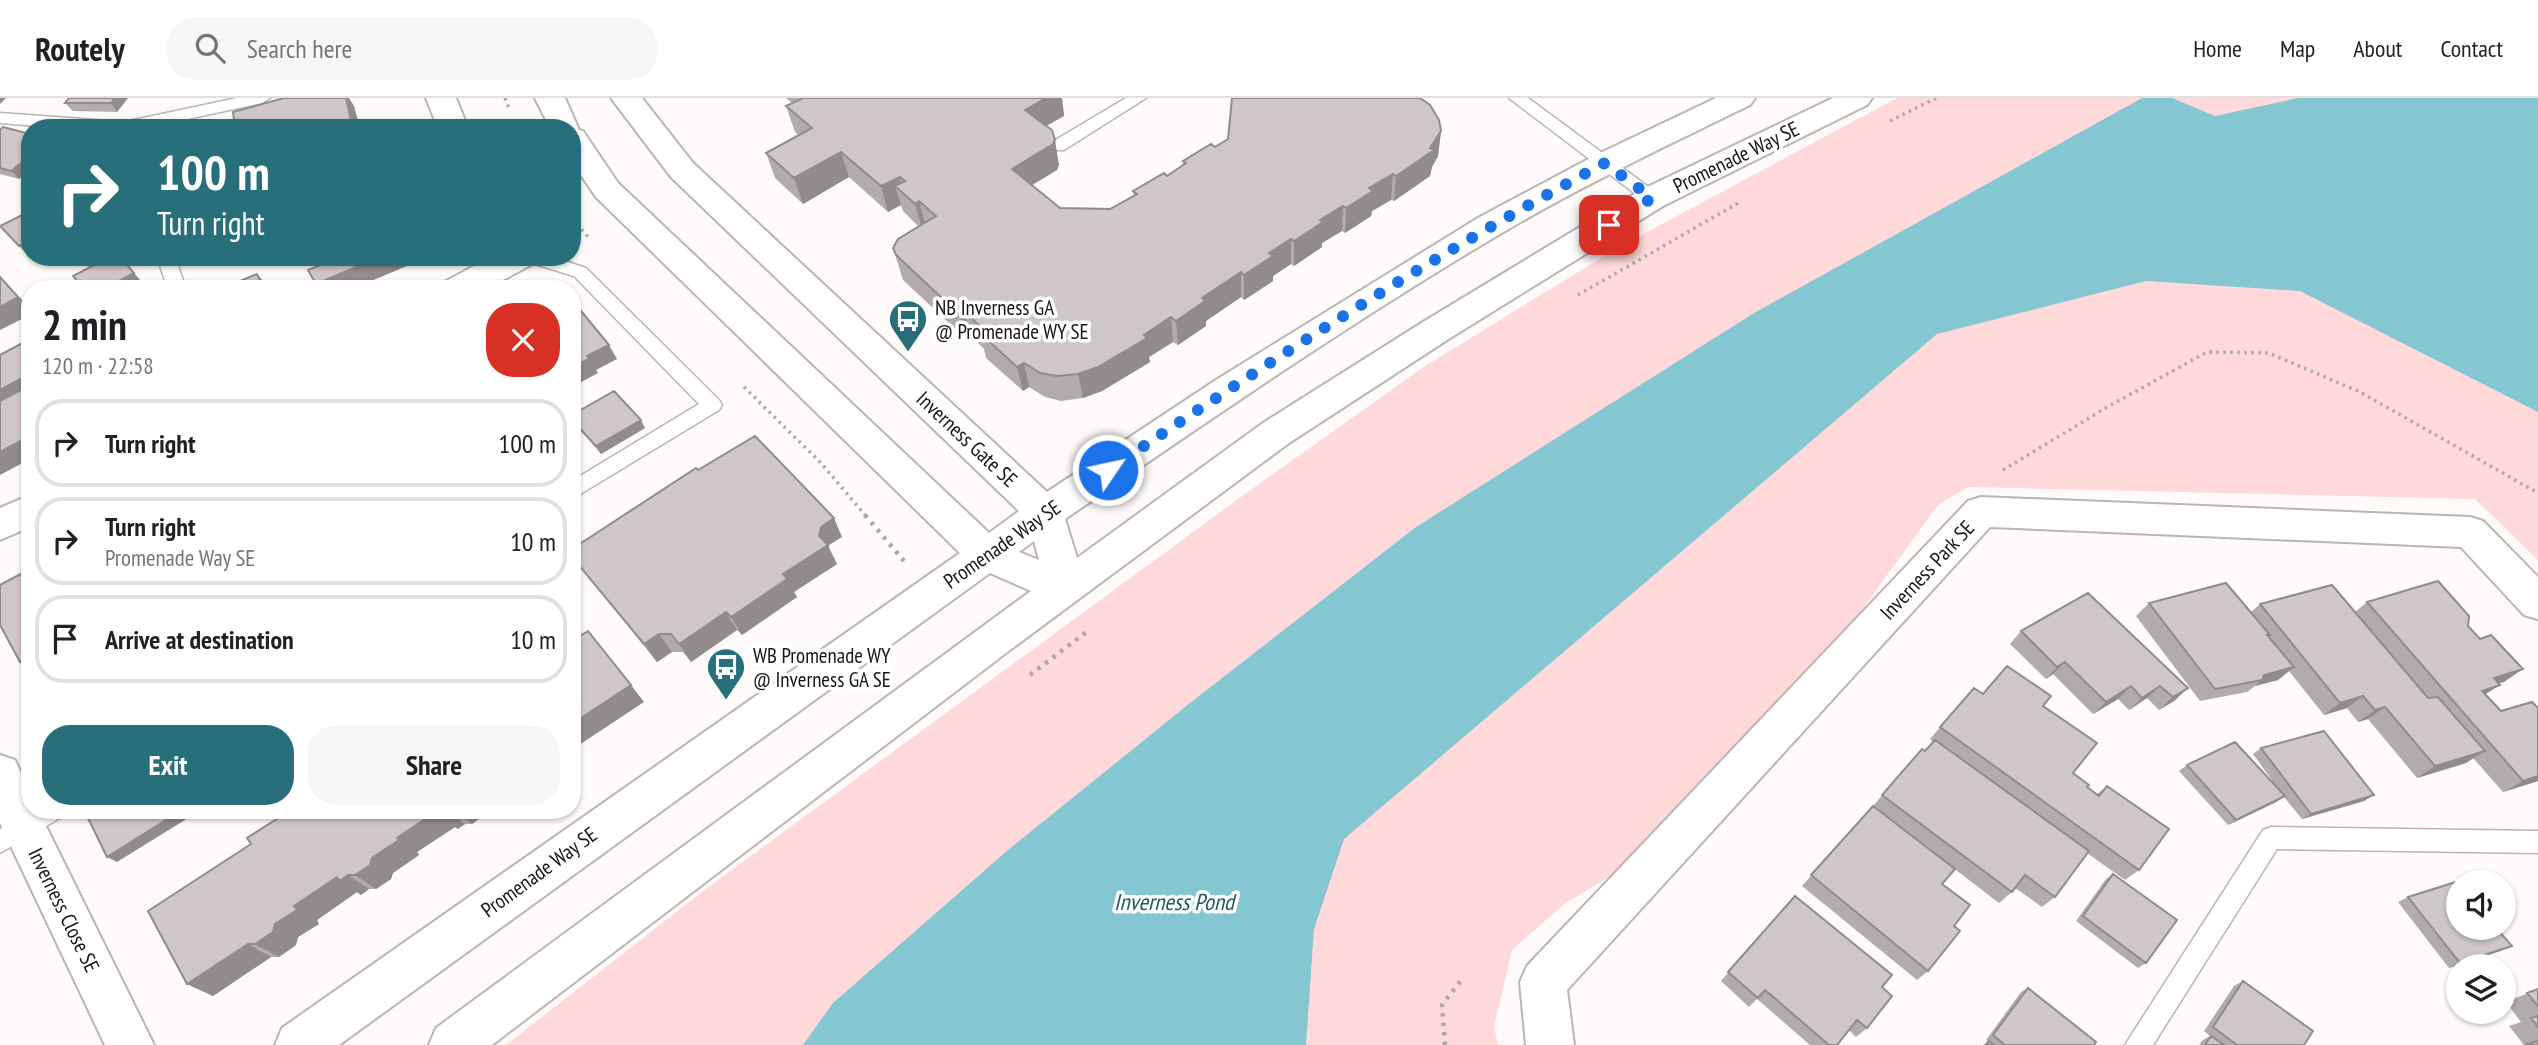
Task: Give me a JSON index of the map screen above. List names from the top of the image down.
{
  "streets": {
    "street": [
      "Promenade Way SE",
      "Inverness Gate SE",
      "Inverness Park SE",
      "Inverness Close SE"
    ]
  },
  "crossings": [
    ["Promenade Way SE", "Inverness Gate SE"]
  ],
  "water": ["Inverness Pond"],
  "places": {
    "bus stop": ["NB Inverness GA @ Promenade WY SE", "WB Promenade WY @ Inverness GA SE"]
  },
  "page": {
    "header": "Routely",
    "search": "Search here",
    "nav": [
      "Home",
      "Map",
      "About",
      "Contact"
    ],
    "turn": ["100 m", "Turn right"],
    "heading": ["2 min", "120 m · 22:58"],
    "list": [
      {
        "name": "Turn right",
        "value": "100 m"
      },
      {
        "name": "Turn right",
        "note": "Promenade Way SE",
        "value": "10 m"
      },
      {
        "name": "Arrive at destination",
        "value": "10 m"
      }
    ],
    "buttons": ["Exit", "Share"]
  }
}
